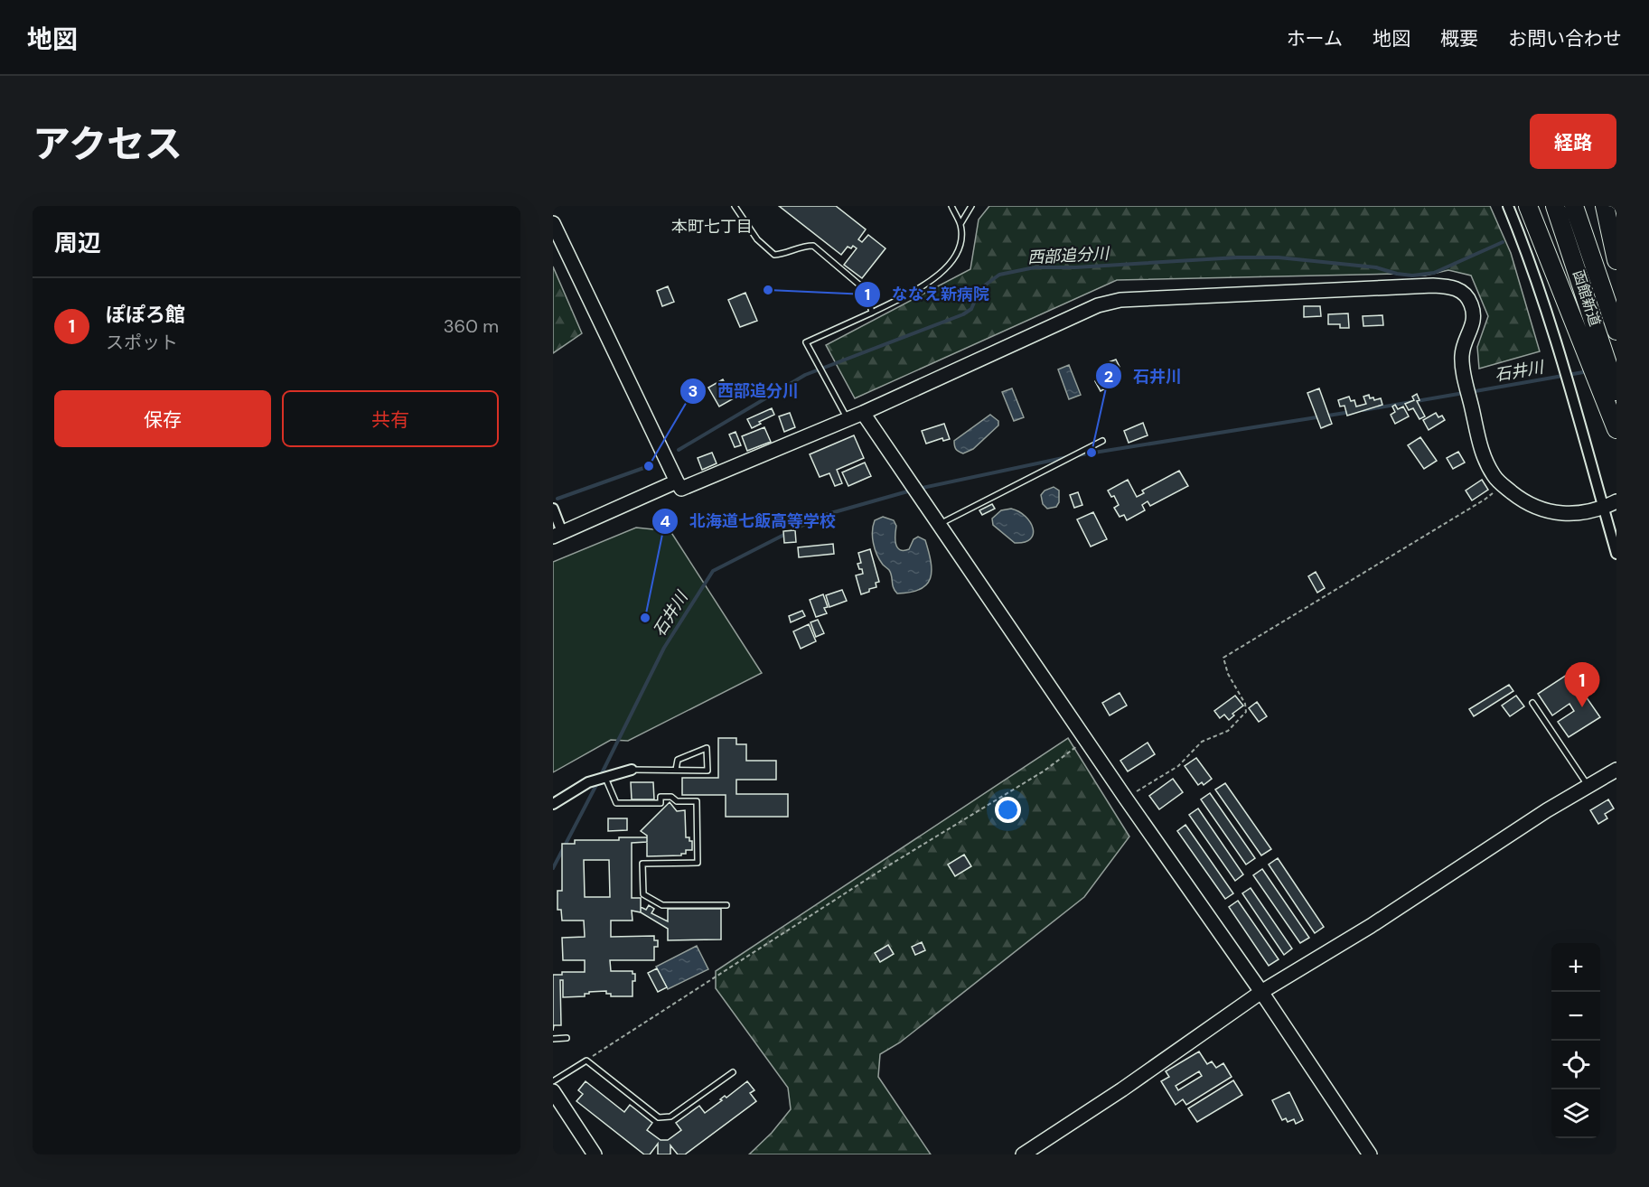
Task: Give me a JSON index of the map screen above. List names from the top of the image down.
{
  "streets": {
    "highway": ["函館新道"]
  },
  "districts": ["本町七丁目"],
  "water": ["西部追分川", "石井川"],
  "places": [
    "ななえ新病院",
    "石井川",
    "西部追分川",
    "北海道七飯高等学校"
  ],
  "page": {
    "header": "地図",
    "nav": [
      "ホーム",
      "地図",
      "概要",
      "お問い合わせ"
    ],
    "title": "アクセス",
    "buttons": [
      "経路",
      ["保存", "共有"]
    ],
    "heading": "周辺",
    "list": [
      {
        "mark": "1",
        "name": "ぽぽろ館",
        "note": "スポット",
        "value": "360 m"
      }
    ],
    "pins": "1",
    "map_buttons": ["+", "−"]
  }
}
